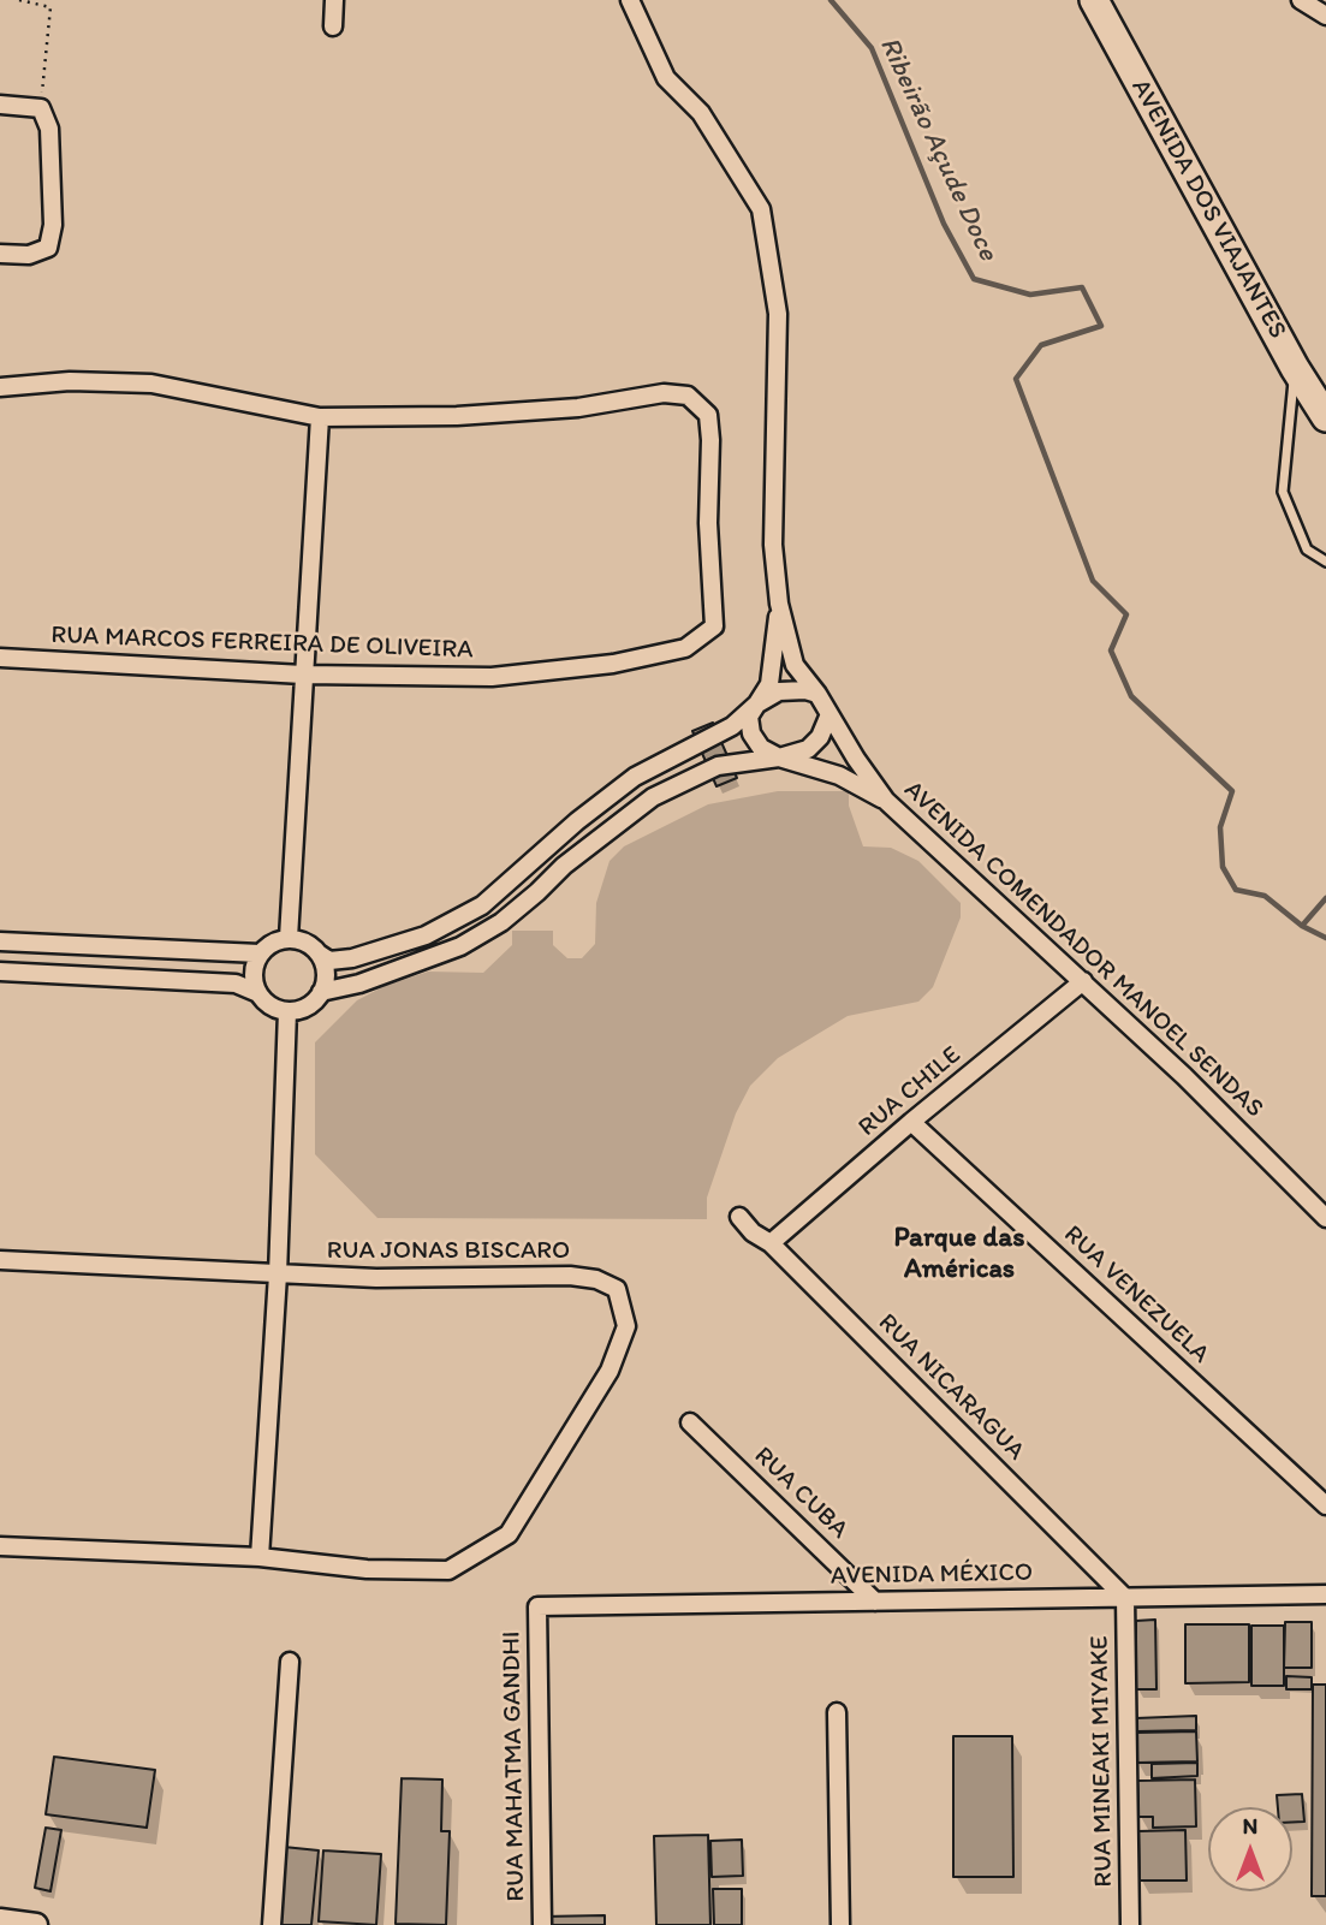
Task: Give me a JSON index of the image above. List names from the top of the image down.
{
  "streets": {
    "main road": ["AVENIDA DOS VIAJANTES"],
    "street": [
      "RUA MARCOS FERREIRA DE OLIVEIRA",
      "AVENIDA COMENDADOR MANOEL SENDAS",
      "RUA CHILE",
      "RUA JONAS BISCARO",
      "RUA VENEZUELA",
      "RUA NICARAGUA",
      "RUA CUBA",
      "AVENIDA MÉXICO",
      "RUA MINEAKI MIYAKE",
      "RUA MAHATMA GANDHI"
    ]
  },
  "crossings": [
    ["AVENIDA COMENDADOR MANOEL SENDAS", "RUA CHILE"],
    ["RUA CHILE", "RUA VENEZUELA"],
    ["RUA CHILE", "RUA NICARAGUA"],
    ["RUA NICARAGUA", "AVENIDA MÉXICO"],
    ["RUA NICARAGUA", "RUA MINEAKI MIYAKE"],
    ["RUA CUBA", "AVENIDA MÉXICO"],
    ["AVENIDA MÉXICO", "RUA MINEAKI MIYAKE"],
    ["AVENIDA MÉXICO", "RUA MAHATMA GANDHI"]
  ],
  "districts": ["Parque das Américas"],
  "water": ["Ribeirão Açude Doce"],
  "north": "top"
}
